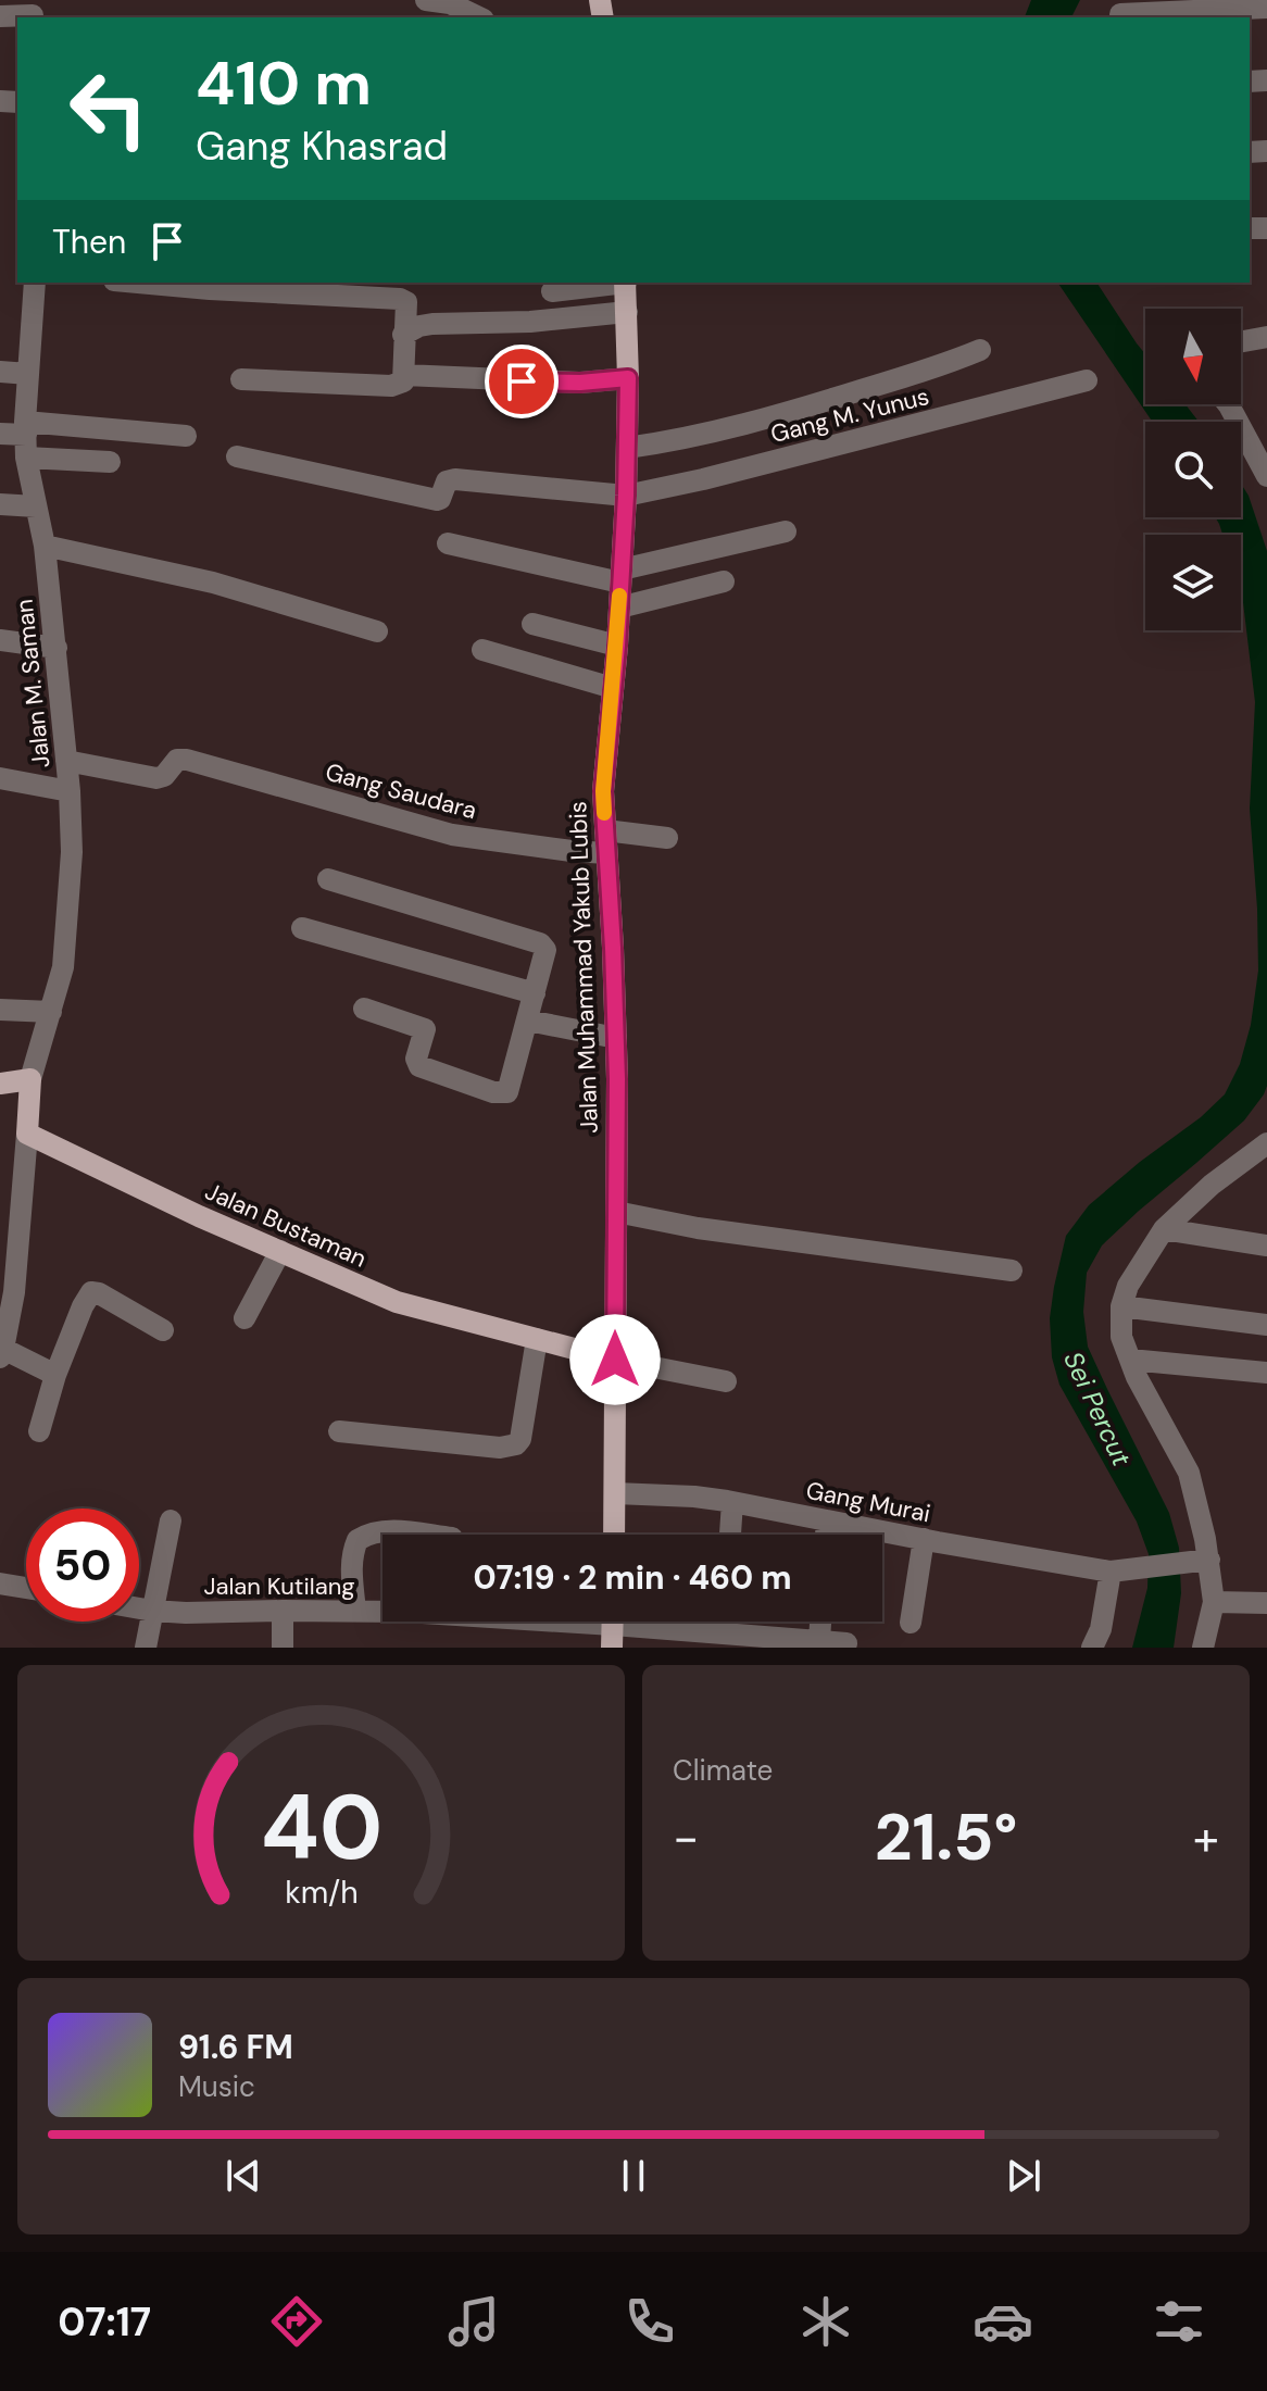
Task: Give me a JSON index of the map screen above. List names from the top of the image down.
{
  "streets": {
    "main road": ["Jalan Muhammad Yakub Lubis", "Jalan Bustaman"],
    "street": [
      "Gang M. Yunus",
      "Jalan M. Saman",
      "Gang Saudara",
      "Gang Murai",
      "Jalan Kutilang"
    ]
  },
  "crossings": [
    ["Gang M. Yunus", "Jalan Muhammad Yakub Lubis"],
    ["Jalan M. Saman", "Gang Saudara"],
    ["Gang Saudara", "Jalan Muhammad Yakub Lubis"],
    ["Jalan Muhammad Yakub Lubis", "Jalan Bustaman"],
    ["Jalan Muhammad Yakub Lubis", "Gang Murai"]
  ],
  "water": ["Sei Percut"],
  "north": "bottom",
  "page": {
    "turn": ["410 m", "Gang Khasrad"],
    "then": "Then",
    "limit": "50",
    "trip": "07:19 · 2 min · 460 m",
    "tile": "Climate",
    "heat": ["−", "21.5°", "+"],
    "song": ["91.6 FM", "Music"],
    "tabs": "07:17",
    "gauge": ["40", "km/h"]
  }
}
